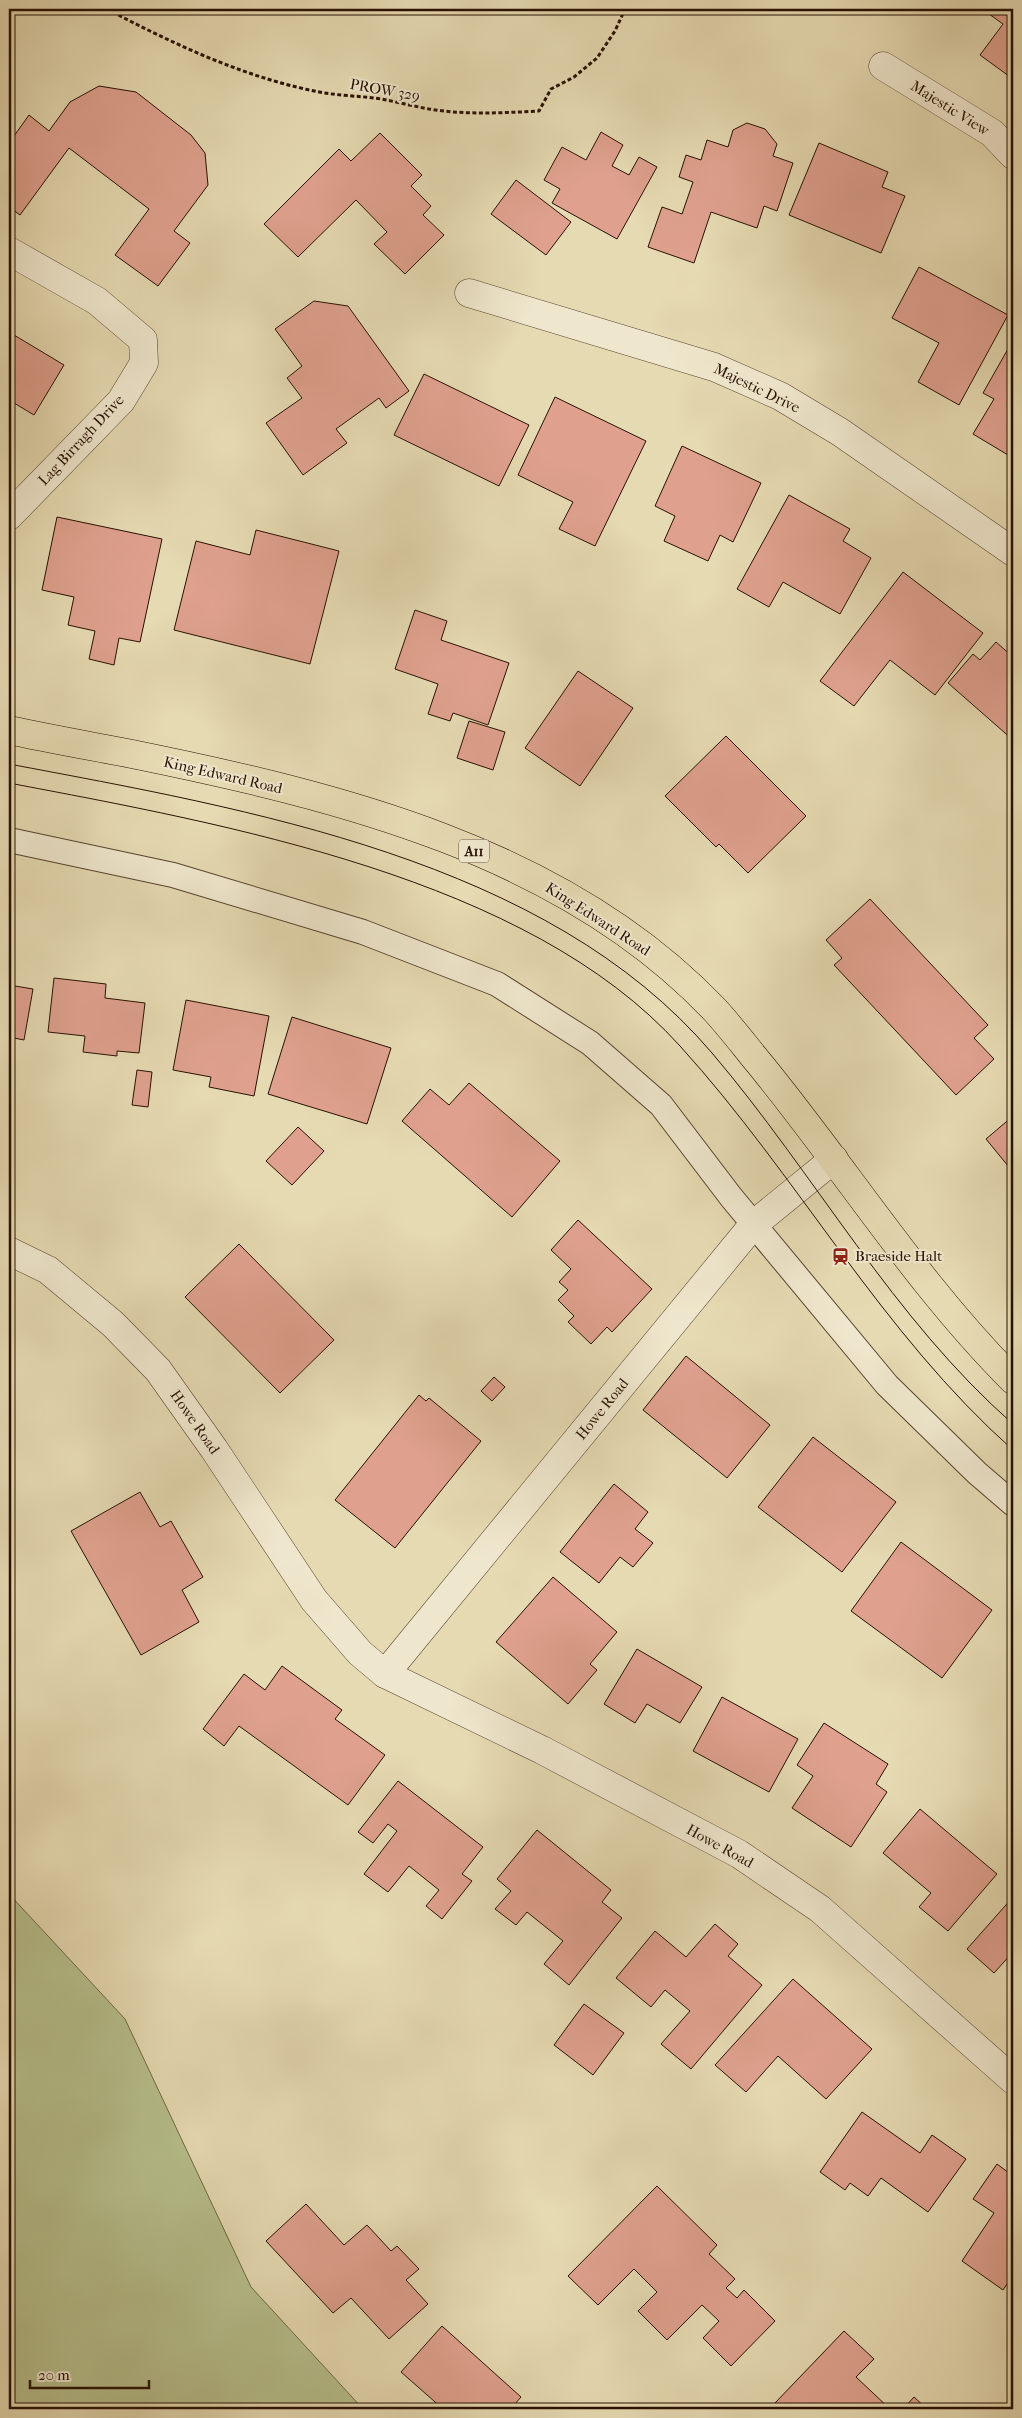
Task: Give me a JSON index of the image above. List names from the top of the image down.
{
  "streets": {
    "main road": ["King Edward Road", "A11"],
    "street": [
      "Majestic View",
      "Majestic Drive",
      "Lag Birragh Drive",
      "Howe Road"
    ],
    "path": ["PROW 329"]
  },
  "crossings": [
    ["King Edward Road", "Howe Road"]
  ],
  "places": {
    "station": ["Braeside Halt"]
  },
  "scale_bar": "20 m"
}
